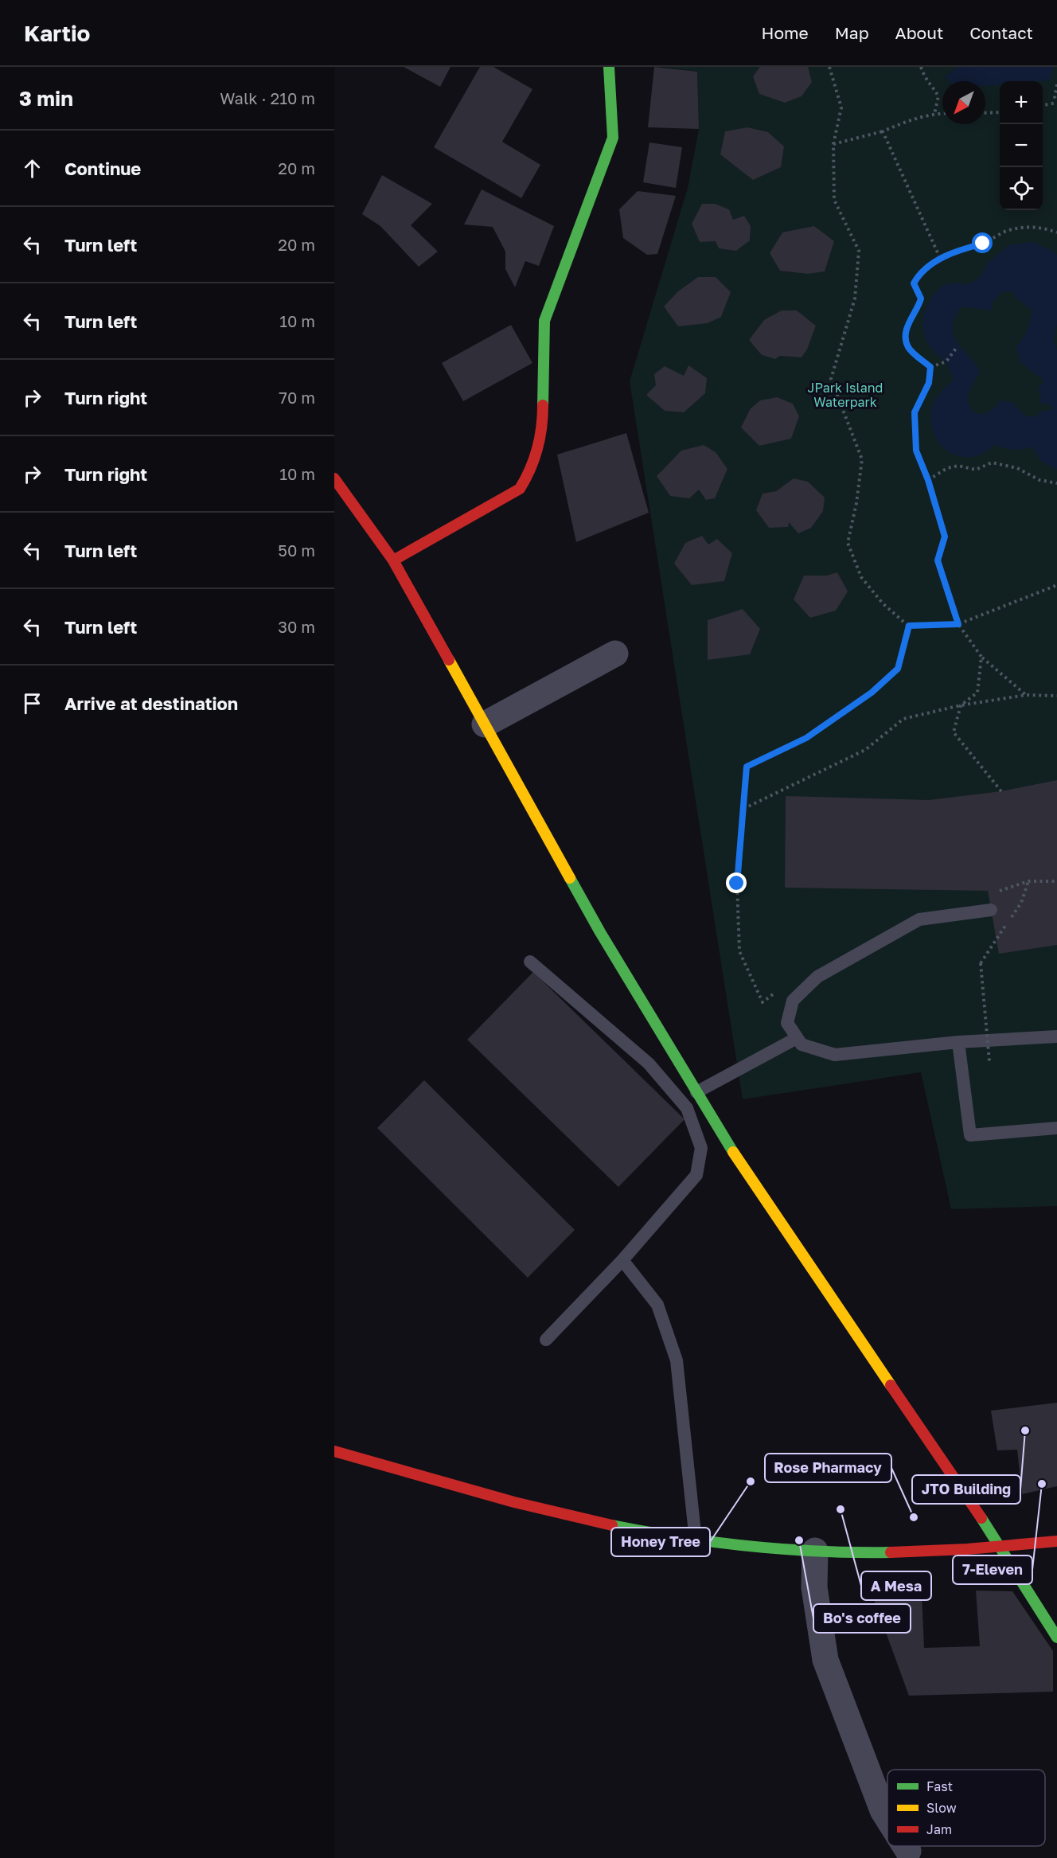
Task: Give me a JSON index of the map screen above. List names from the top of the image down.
{
  "parks": ["JPark Island Waterpark"],
  "places": [
    "JTO Building",
    "Honey Tree",
    "7-Eleven",
    "A Mesa",
    "Rose Pharmacy",
    "Bo's coffee"
  ],
  "legend": ["Fast", "Slow", "Jam"],
  "north": "bottom left",
  "page": {
    "header": "Kartio",
    "nav": [
      "Home",
      "Map",
      "About",
      "Contact"
    ],
    "heading": ["3 min", "Walk · 210 m"],
    "map_buttons": ["+", "−"],
    "list": [
      ["Continue", "20 m"],
      ["Turn left", "20 m"],
      ["Turn left", "10 m"],
      ["Turn right", "70 m"],
      ["Turn right", "10 m"],
      ["Turn left", "50 m"],
      ["Turn left", "30 m"],
      "Arrive at destination"
    ]
  }
}
